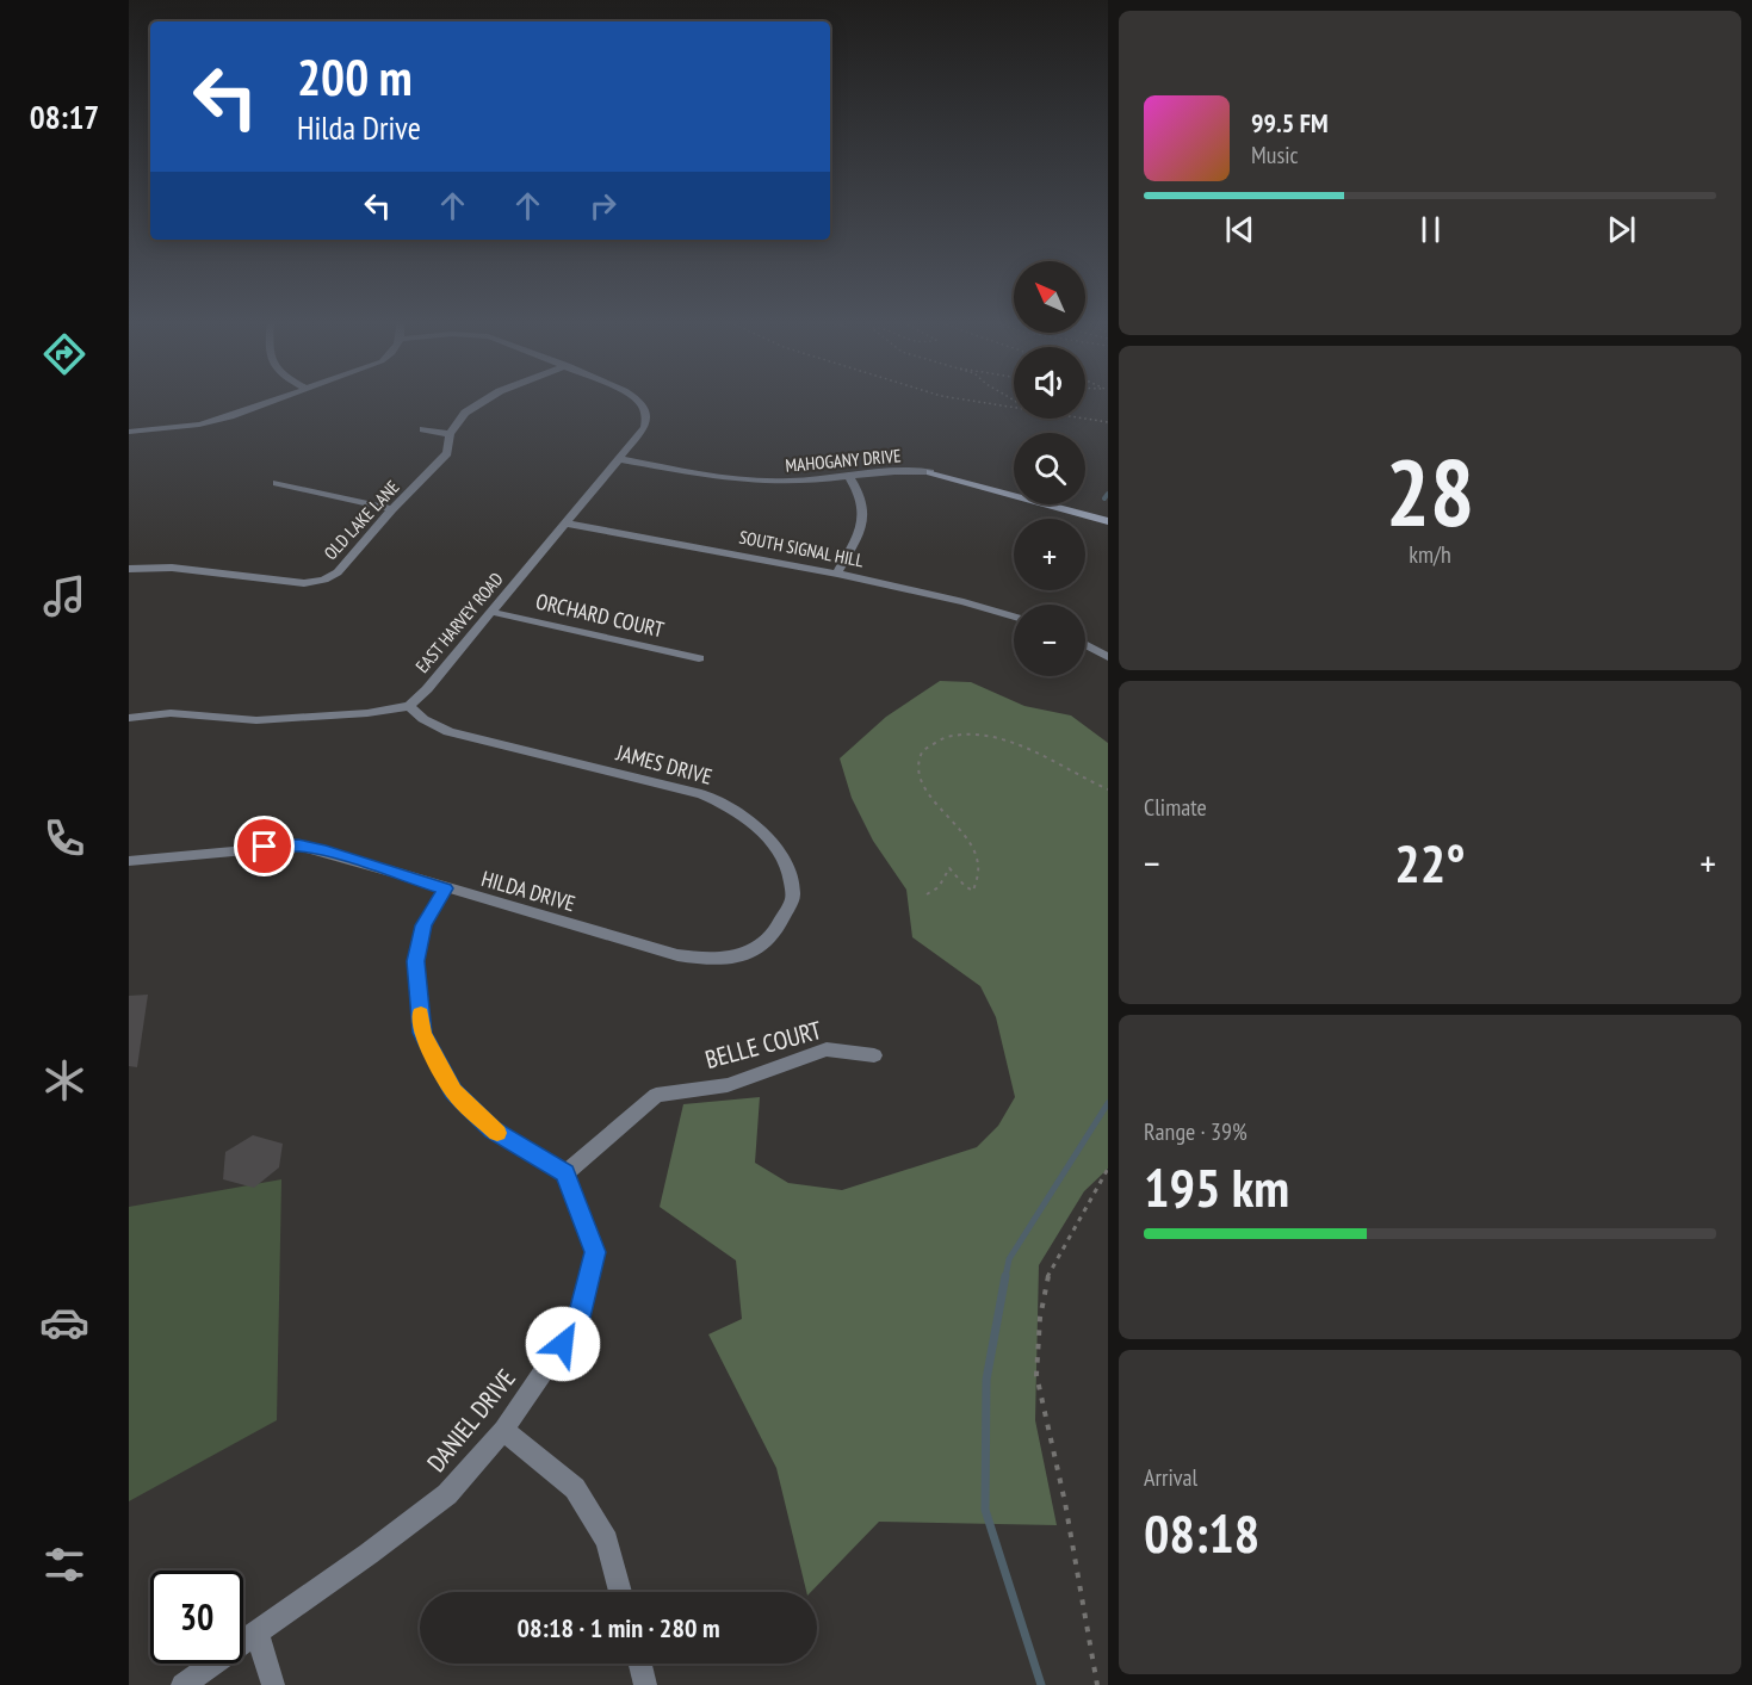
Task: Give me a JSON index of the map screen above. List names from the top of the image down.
{
  "streets": {
    "street": [
      "MAHOGANY DRIVE",
      "OLD LAKE LANE",
      "SOUTH SIGNAL HILL",
      "ORCHARD COURT",
      "EAST HARVEY ROAD",
      "JAMES DRIVE",
      "HILDA DRIVE",
      "BELLE COURT",
      "DANIEL DRIVE"
    ]
  },
  "crossings": [
    ["MAHOGANY DRIVE", "EAST HARVEY ROAD"],
    ["SOUTH SIGNAL HILL", "EAST HARVEY ROAD"],
    ["ORCHARD COURT", "EAST HARVEY ROAD"],
    ["EAST HARVEY ROAD", "JAMES DRIVE"],
    ["JAMES DRIVE", "HILDA DRIVE"],
    ["BELLE COURT", "DANIEL DRIVE"]
  ],
  "north": "top left",
  "page": {
    "tabs": "08:17",
    "turn": ["200 m", "Hilda Drive"],
    "song": ["99.5 FM", "Music"],
    "map_buttons": ["+", "−"],
    "tile": [
      ["28", "km/h"],
      "Climate",
      ["Range · 39%", "195 km"],
      ["Arrival", "08:18"]
    ],
    "heat": ["−", "22°", "+"],
    "limit": "30",
    "trip": "08:18 · 1 min · 280 m"
  }
}
